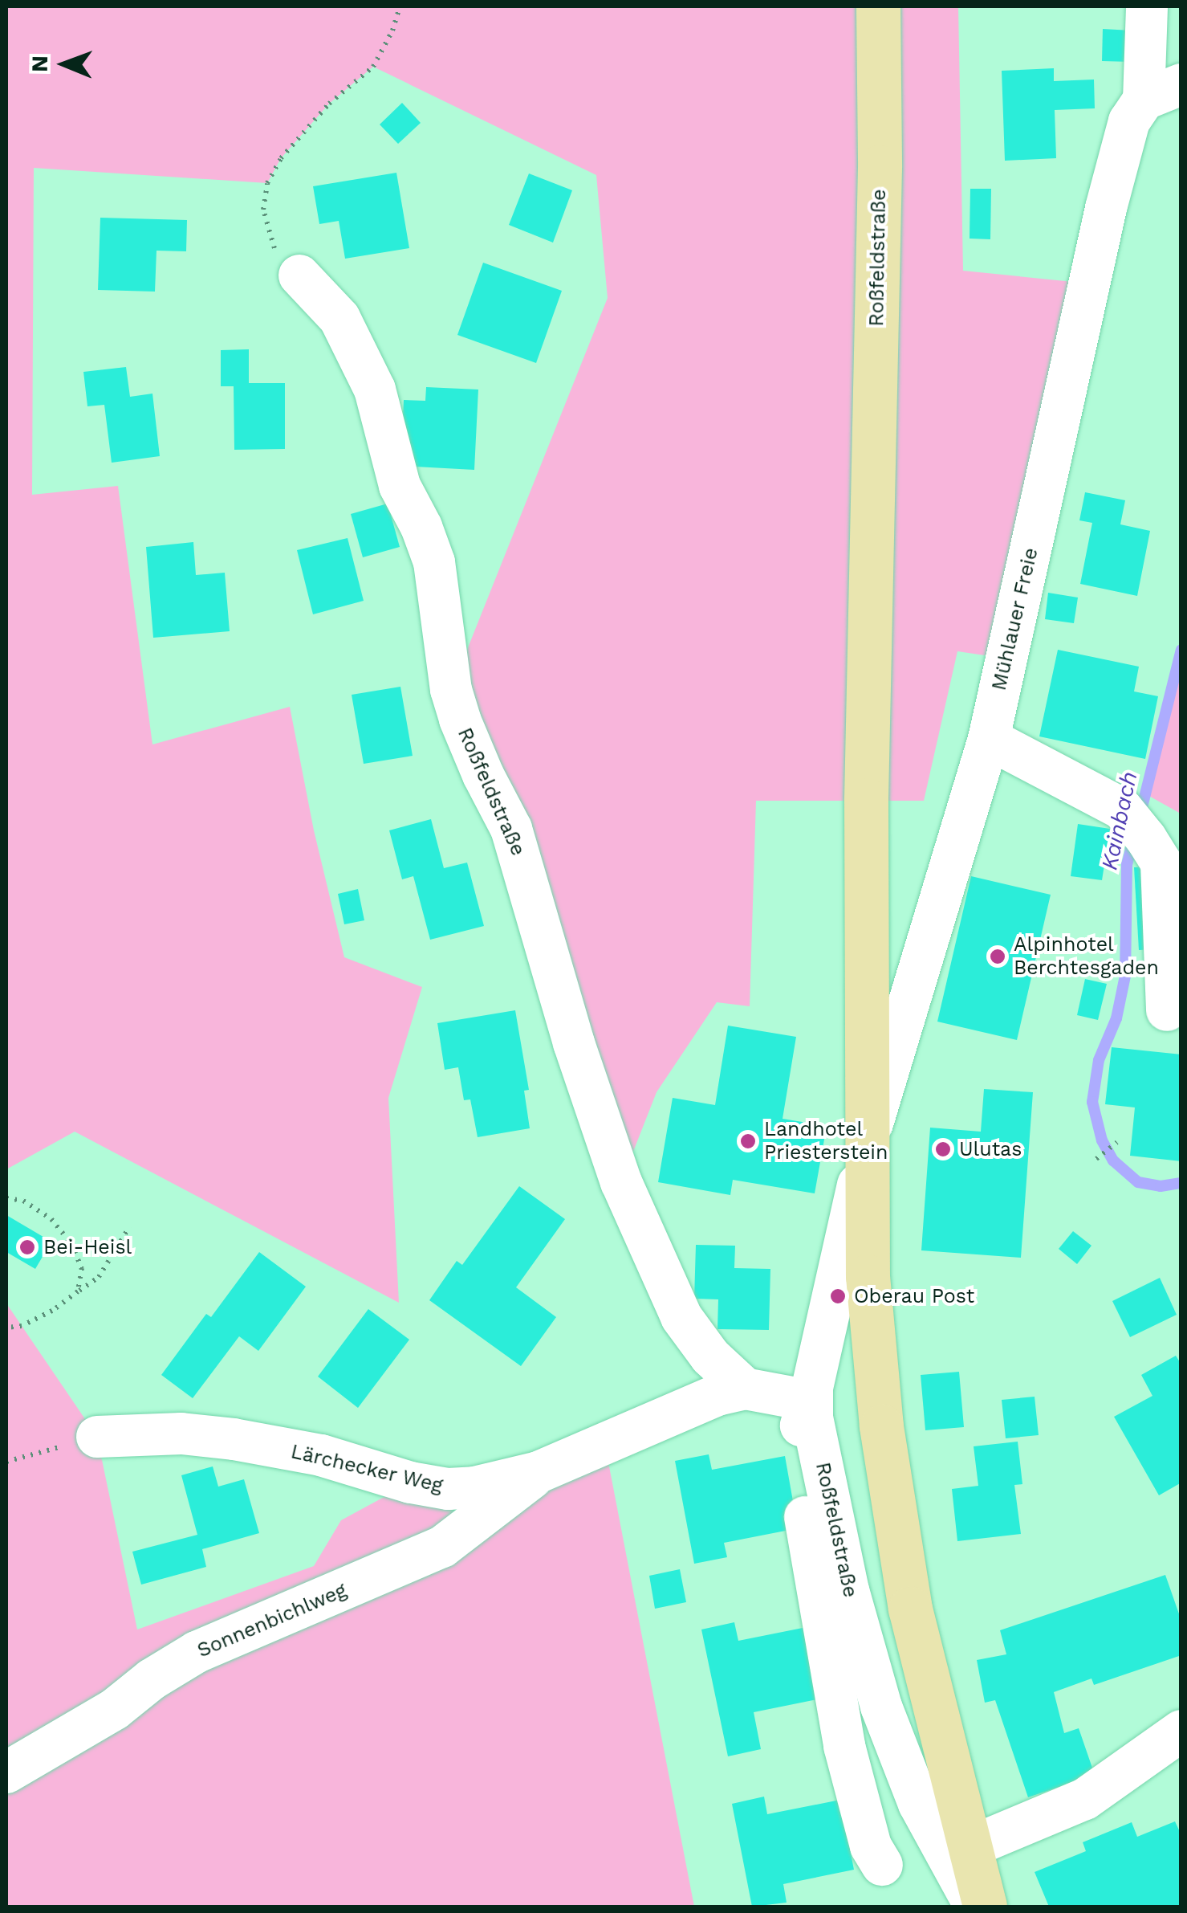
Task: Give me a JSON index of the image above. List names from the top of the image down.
{
  "streets": {
    "main road": ["Roßfeldstraße"],
    "street": ["Mühlauer Freie", "Lärchecker Weg", "Sonnenbichlweg"]
  },
  "crossings": [
    ["Roßfeldstraße", "Mühlauer Freie"],
    ["Roßfeldstraße", "Lärchecker Weg"],
    ["Lärchecker Weg", "Sonnenbichlweg"]
  ],
  "water": ["Kainbach"],
  "places": [
    "Alpinhotel Berchtesgaden",
    "Landhotel Priesterstein",
    "Ulutas",
    "Bei-Heisl",
    "Oberau Post"
  ],
  "north": "left"
}
